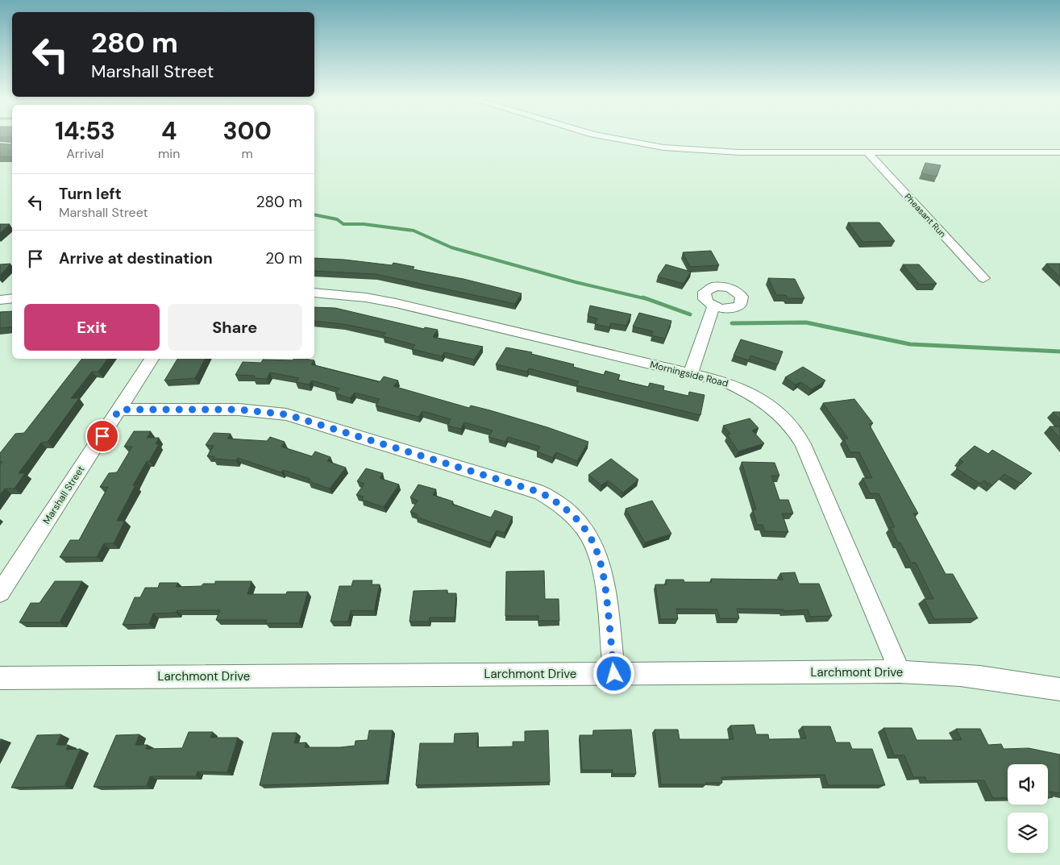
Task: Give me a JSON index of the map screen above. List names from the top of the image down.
{
  "streets": {
    "street": [
      "Pheasant Run",
      "Morningside Road",
      "Marshall Street",
      "Larchmont Drive"
    ]
  },
  "crossings": [
    ["Morningside Road", "Larchmont Drive"]
  ],
  "page": {
    "turn": ["280 m", "Marshall Street"],
    "eta": [
      "14:53",
      "Arrival",
      "4",
      "min",
      "300",
      "m"
    ],
    "list": [
      {
        "name": "Turn left",
        "note": "Marshall Street",
        "value": "280 m"
      },
      {
        "name": "Arrive at destination",
        "value": "20 m"
      }
    ],
    "buttons": ["Exit", "Share"]
  }
}
